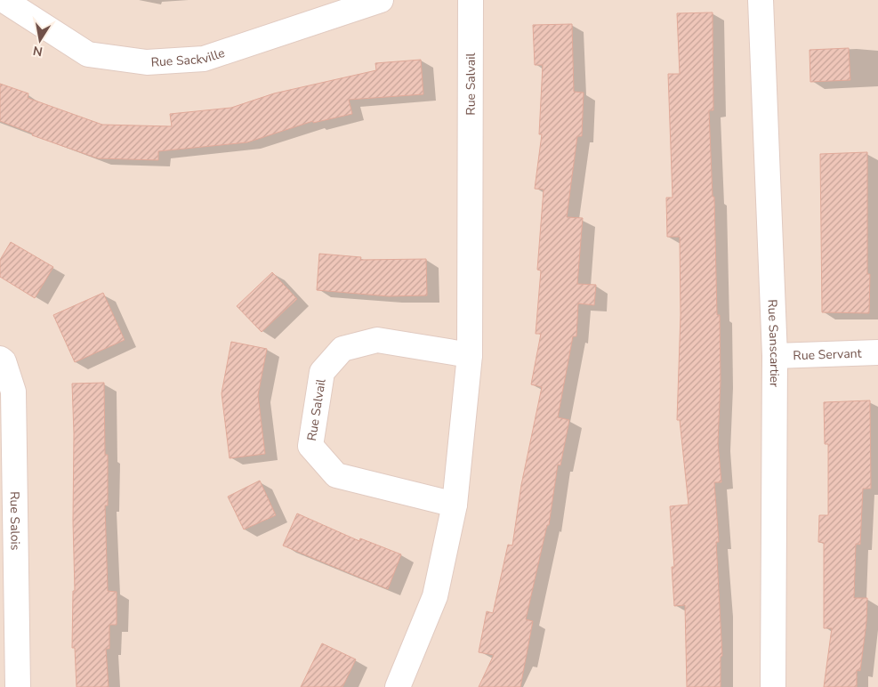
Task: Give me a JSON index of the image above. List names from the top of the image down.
{
  "streets": {
    "street": [
      "Rue Sackville",
      "Rue Salvail",
      "Rue Sanscartier",
      "Rue Servant",
      "Rue Salois"
    ]
  },
  "crossings": [
    ["Rue Sanscartier", "Rue Servant"]
  ],
  "north": "bottom"
}
